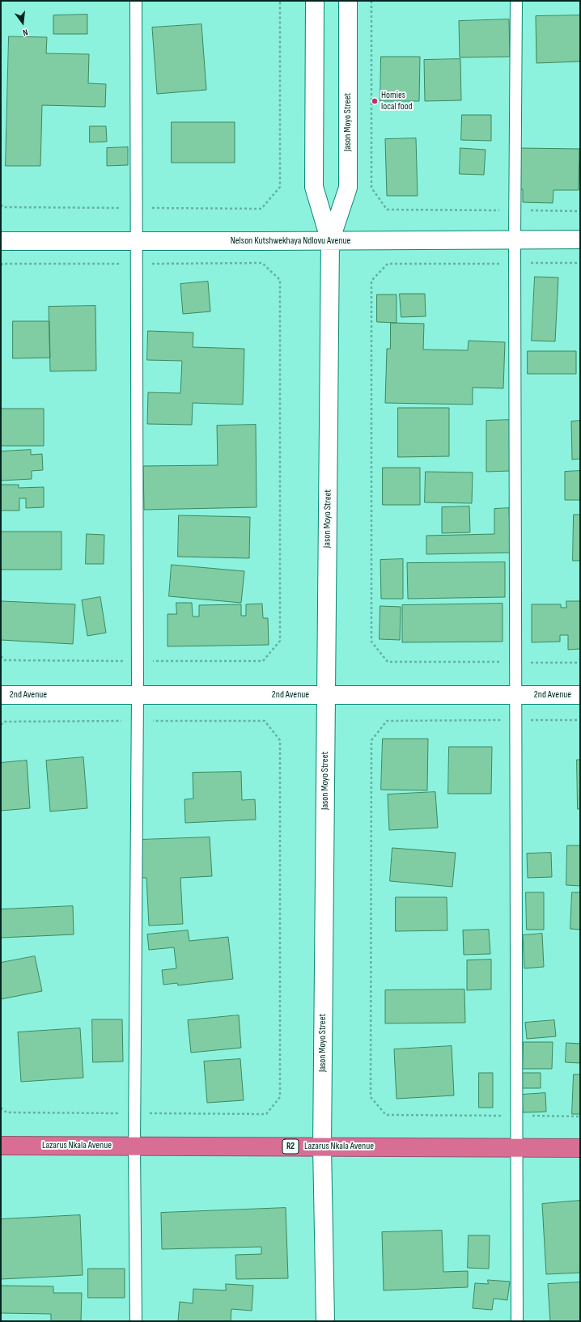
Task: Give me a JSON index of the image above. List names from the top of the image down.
{
  "streets": {
    "highway": ["Lazarus Nkala Avenue", "R2"],
    "street": ["Jason Moyo Street", "Nelson Kutshwekhaya Ndlovu Avenue", "2nd Avenue"]
  },
  "crossings": [
    ["Jason Moyo Street", "Nelson Kutshwekhaya Ndlovu Avenue"],
    ["Jason Moyo Street", "2nd Avenue"],
    ["Jason Moyo Street", "Lazarus Nkala Avenue"]
  ],
  "places": ["Homies local food"],
  "north": "bottom"
}
